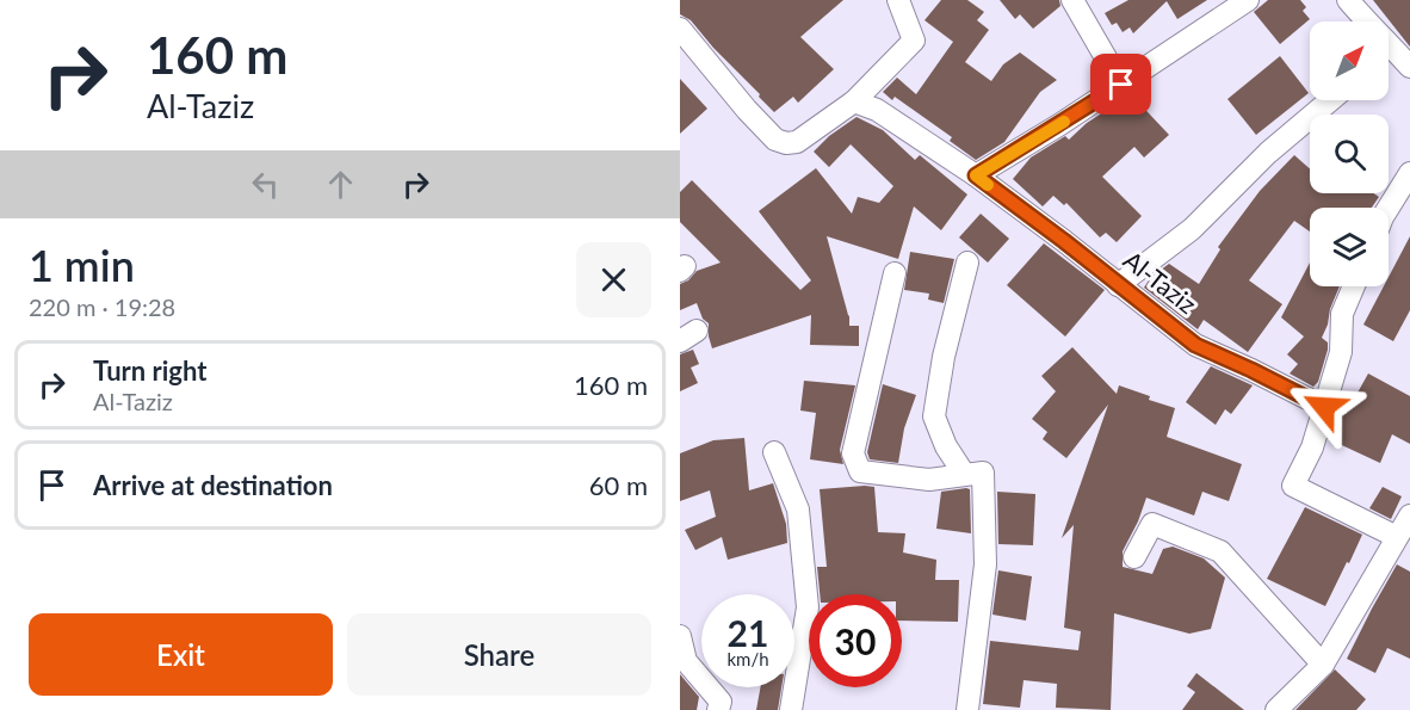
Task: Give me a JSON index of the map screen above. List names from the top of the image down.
{
  "streets": {
    "street": ["Al-Taziz"]
  },
  "north": "top right",
  "page": {
    "turn": ["160 m", "Al-Taziz"],
    "heading": ["1 min", "220 m · 19:28"],
    "list": [
      {
        "name": "Turn right",
        "note": "Al-Taziz",
        "value": "160 m"
      },
      {
        "name": "Arrive at destination",
        "value": "60 m"
      }
    ],
    "speed": "21 km/h",
    "limit": "30",
    "buttons": ["Exit", "Share"]
  }
}
